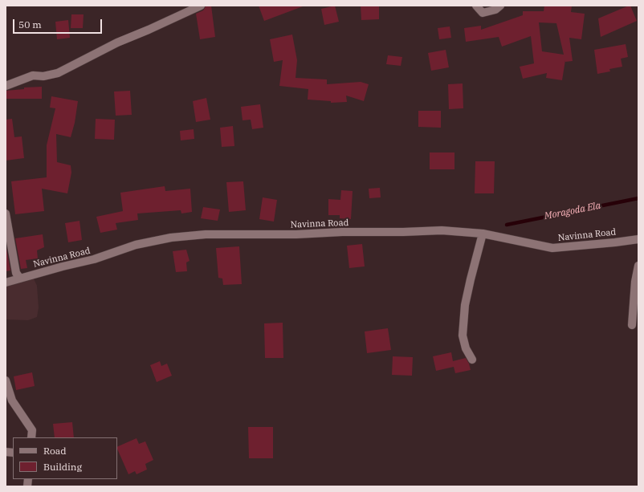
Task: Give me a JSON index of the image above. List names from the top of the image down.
{
  "streets": {
    "street": ["Navinna Road"]
  },
  "water": ["Moragoda Ela"],
  "legend": ["Road", "Building"],
  "scale_bar": "50 m"
}
